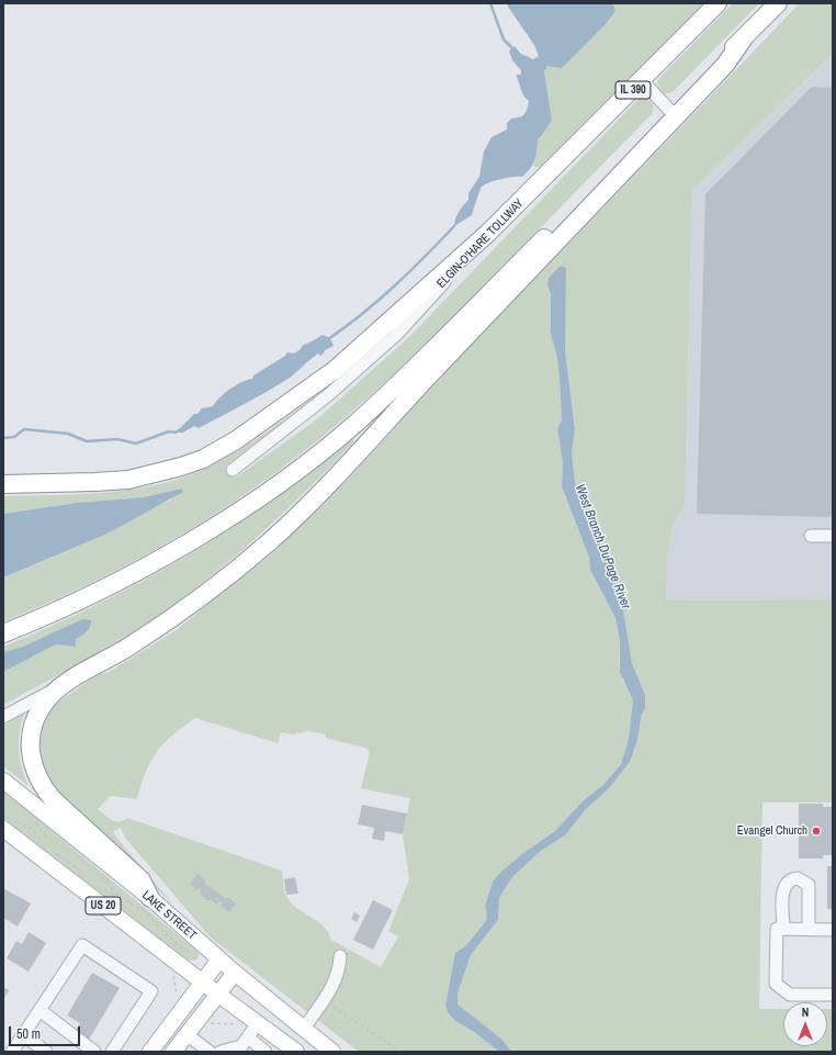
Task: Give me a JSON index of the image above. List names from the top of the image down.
{
  "streets": {
    "highway": ["IL 390", "ELGIN-O'HARE TOLLWAY"],
    "main road": ["US 20", "LAKE STREET"]
  },
  "water": ["West Branch DuPage River"],
  "places": ["Evangel Church"],
  "scale_bar": "50 m",
  "north": "top"
}
